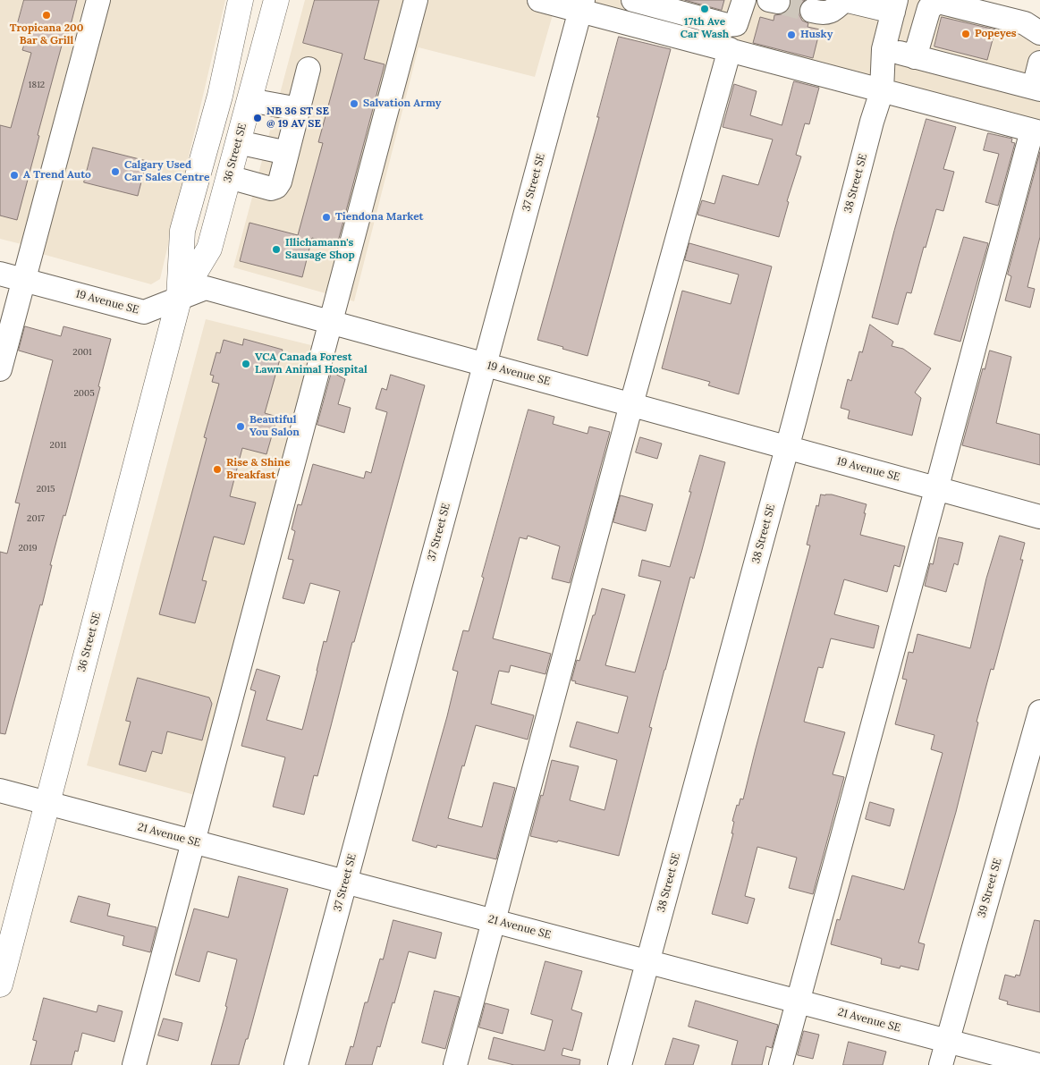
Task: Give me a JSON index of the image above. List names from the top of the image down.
{
  "streets": {
    "main road": ["36 Street SE"],
    "street": [
      "37 Street SE",
      "38 Street SE",
      "19 Avenue SE",
      "21 Avenue SE",
      "39 Street SE"
    ]
  },
  "crossings": [
    ["36 Street SE", "19 Avenue SE"],
    ["36 Street SE", "21 Avenue SE"],
    ["37 Street SE", "19 Avenue SE"],
    ["37 Street SE", "21 Avenue SE"],
    ["38 Street SE", "19 Avenue SE"],
    ["38 Street SE", "21 Avenue SE"],
    ["21 Avenue SE", "39 Street SE"]
  ],
  "places": [
    "17th Ave Car Wash",
    "Tropicana 200 Bar & Grill",
    "Popeyes",
    "Husky",
    "Salvation Army",
    "NB 36 ST SE @ 19 AV SE",
    "Calgary Used Car Sales Centre",
    "A Trend Auto",
    "Tiendona Market",
    "Illichamann's Sausage Shop",
    "VCA Canada Forest Lawn Animal Hospital",
    "Beautiful You Salon",
    "Rise & Shine Breakfast"
  ],
  "house_numbers": [
    "1812",
    "2001",
    "2005",
    "2011",
    "2015",
    "2017",
    "2019"
  ]
}
